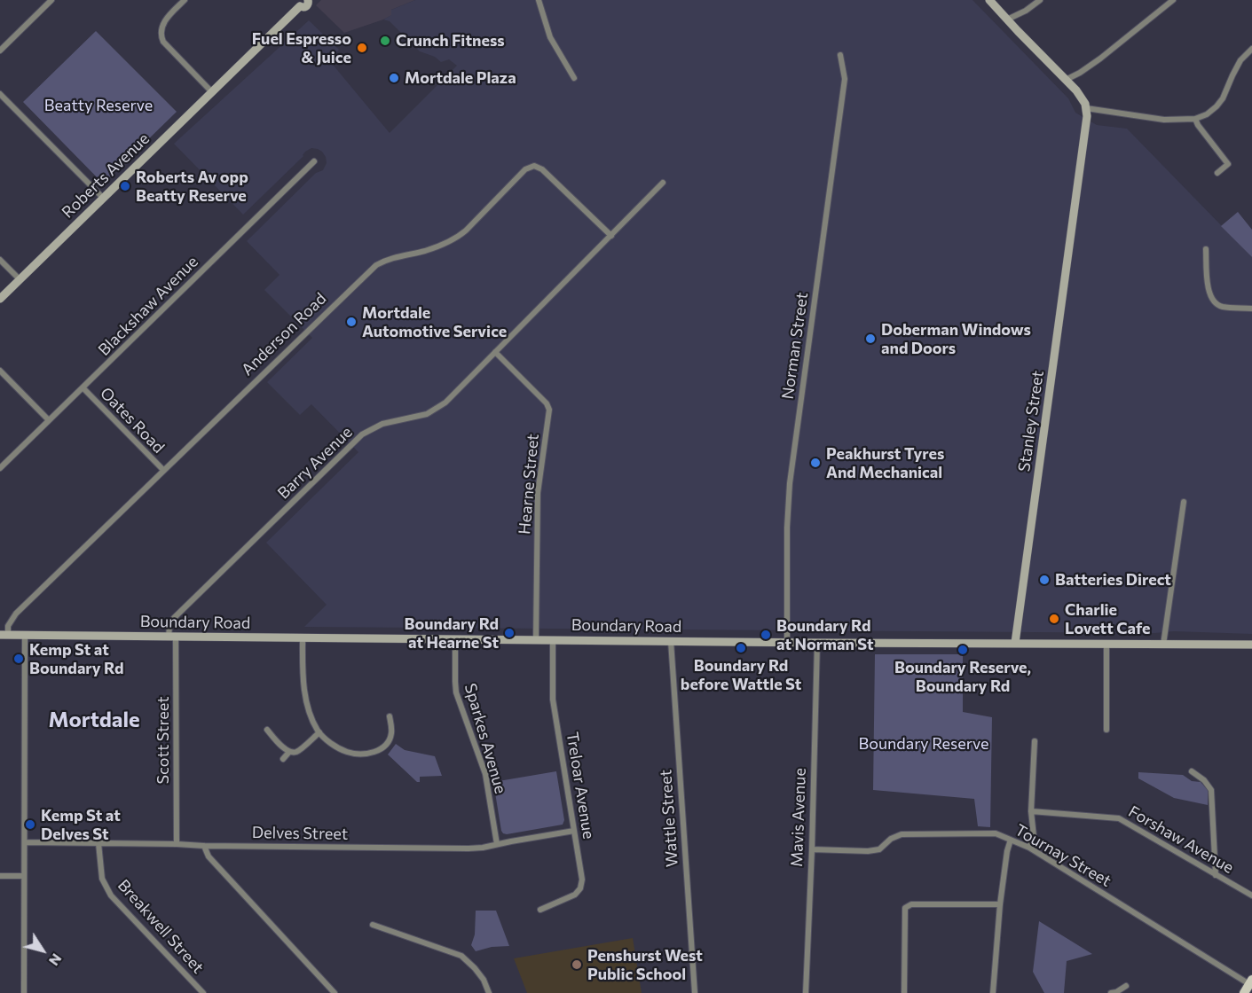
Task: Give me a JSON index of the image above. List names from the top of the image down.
{
  "streets": {
    "main road": ["Roberts Avenue", "Stanley Street", "Boundary Road"],
    "street": [
      "Blackshaw Avenue",
      "Anderson Road",
      "Norman Street",
      "Oates Road",
      "Barry Avenue",
      "Hearne Street",
      "Sparkes Avenue",
      "Scott Street",
      "Treloar Avenue",
      "Mavis Avenue",
      "Wattle Street",
      "Delves Street",
      "Forshaw Avenue",
      "Tournay Street",
      "Breakwell Street"
    ]
  },
  "crossings": [
    ["Blackshaw Avenue", "Oates Road"],
    ["Anderson Road", "Oates Road"],
    ["Anderson Road", "Barry Avenue"],
    ["Anderson Road", "Boundary Road"],
    ["Norman Street", "Boundary Road"],
    ["Stanley Street", "Boundary Road"],
    ["Barry Avenue", "Hearne Street"],
    ["Barry Avenue", "Boundary Road"],
    ["Barry Avenue", "Scott Street"],
    ["Hearne Street", "Boundary Road"],
    ["Boundary Road", "Sparkes Avenue"],
    ["Boundary Road", "Scott Street"],
    ["Boundary Road", "Treloar Avenue"],
    ["Boundary Road", "Mavis Avenue"],
    ["Boundary Road", "Wattle Street"],
    ["Sparkes Avenue", "Delves Street"],
    ["Scott Street", "Delves Street"],
    ["Treloar Avenue", "Delves Street"],
    ["Mavis Avenue", "Tournay Street"],
    ["Delves Street", "Breakwell Street"]
  ],
  "districts": ["Mortdale"],
  "parks": ["Beatty Reserve", "Boundary Reserve"],
  "places": [
    "Crunch Fitness",
    "Fuel Espresso & Juice",
    "Mortdale Plaza",
    "Roberts Av opp Beatty Reserve",
    "Mortdale Automotive Service",
    "Doberman Windows and Doors",
    "Peakhurst Tyres And Mechanical",
    "Batteries Direct",
    "Charlie Lovett Cafe",
    "Boundary Rd at Hearne St",
    "Boundary Rd at Norman St",
    "Boundary Rd before Wattle St",
    "Boundary Reserve, Boundary Rd",
    "Kemp St at Boundary Rd",
    "Kemp St at Delves St",
    "Penshurst West Public School"
  ],
  "north": "bottom right"
}
